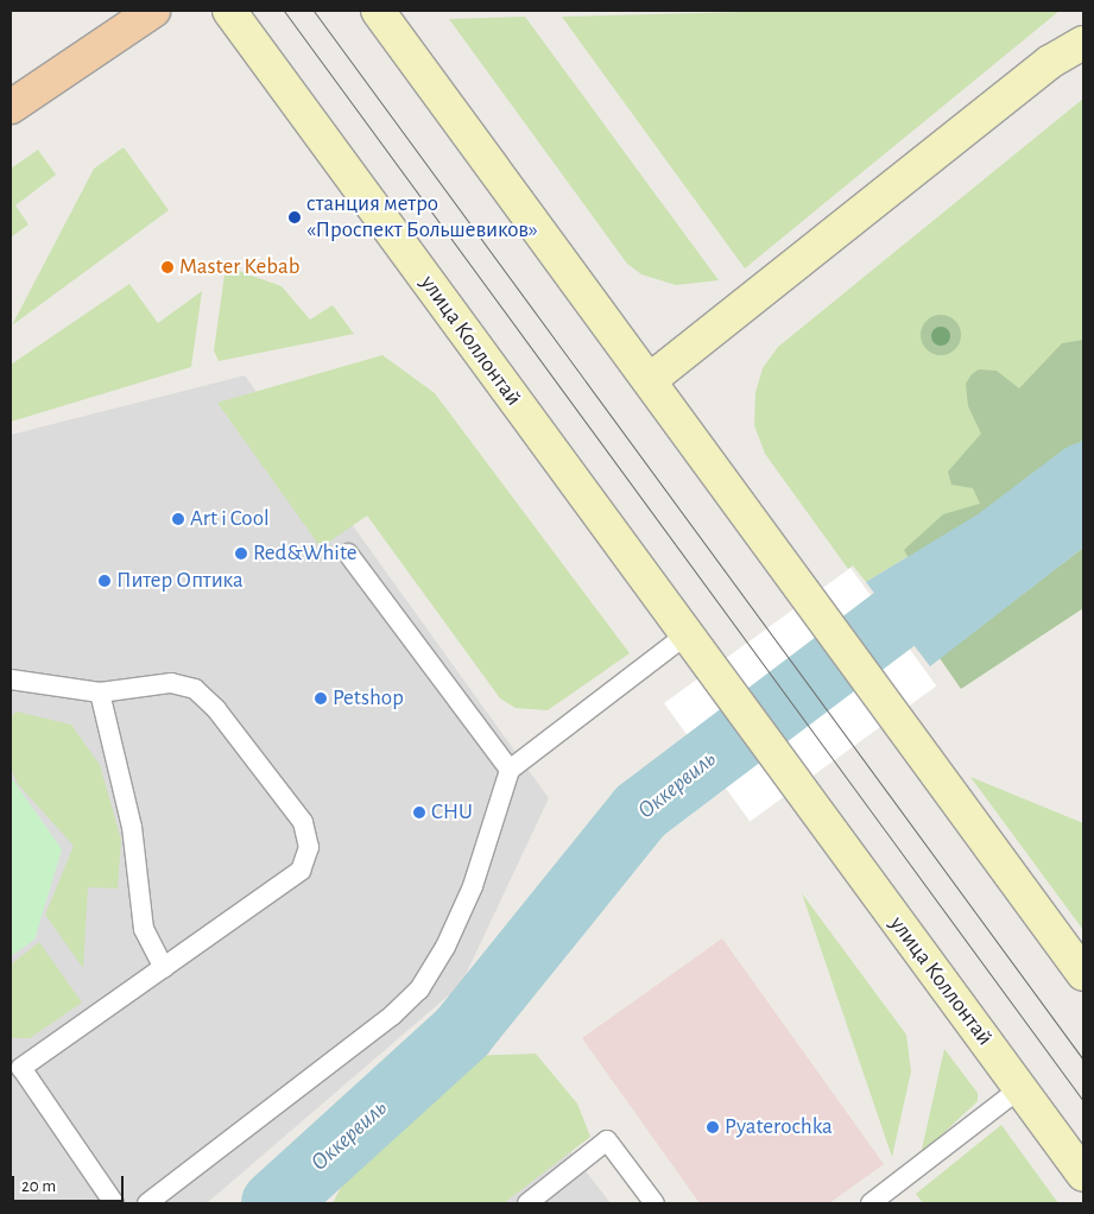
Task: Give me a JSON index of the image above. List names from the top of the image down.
{
  "streets": {
    "main road": ["улица Коллонтай"]
  },
  "water": ["Оккервиль"],
  "places": [
    "станция метро «Проспект Большевиков»",
    "Master Kebab",
    "Art i Cool",
    "Red&White",
    "Питер Оптика",
    "Petshop",
    "CHU",
    "Pyaterochka"
  ],
  "scale_bar": "20 m"
}
